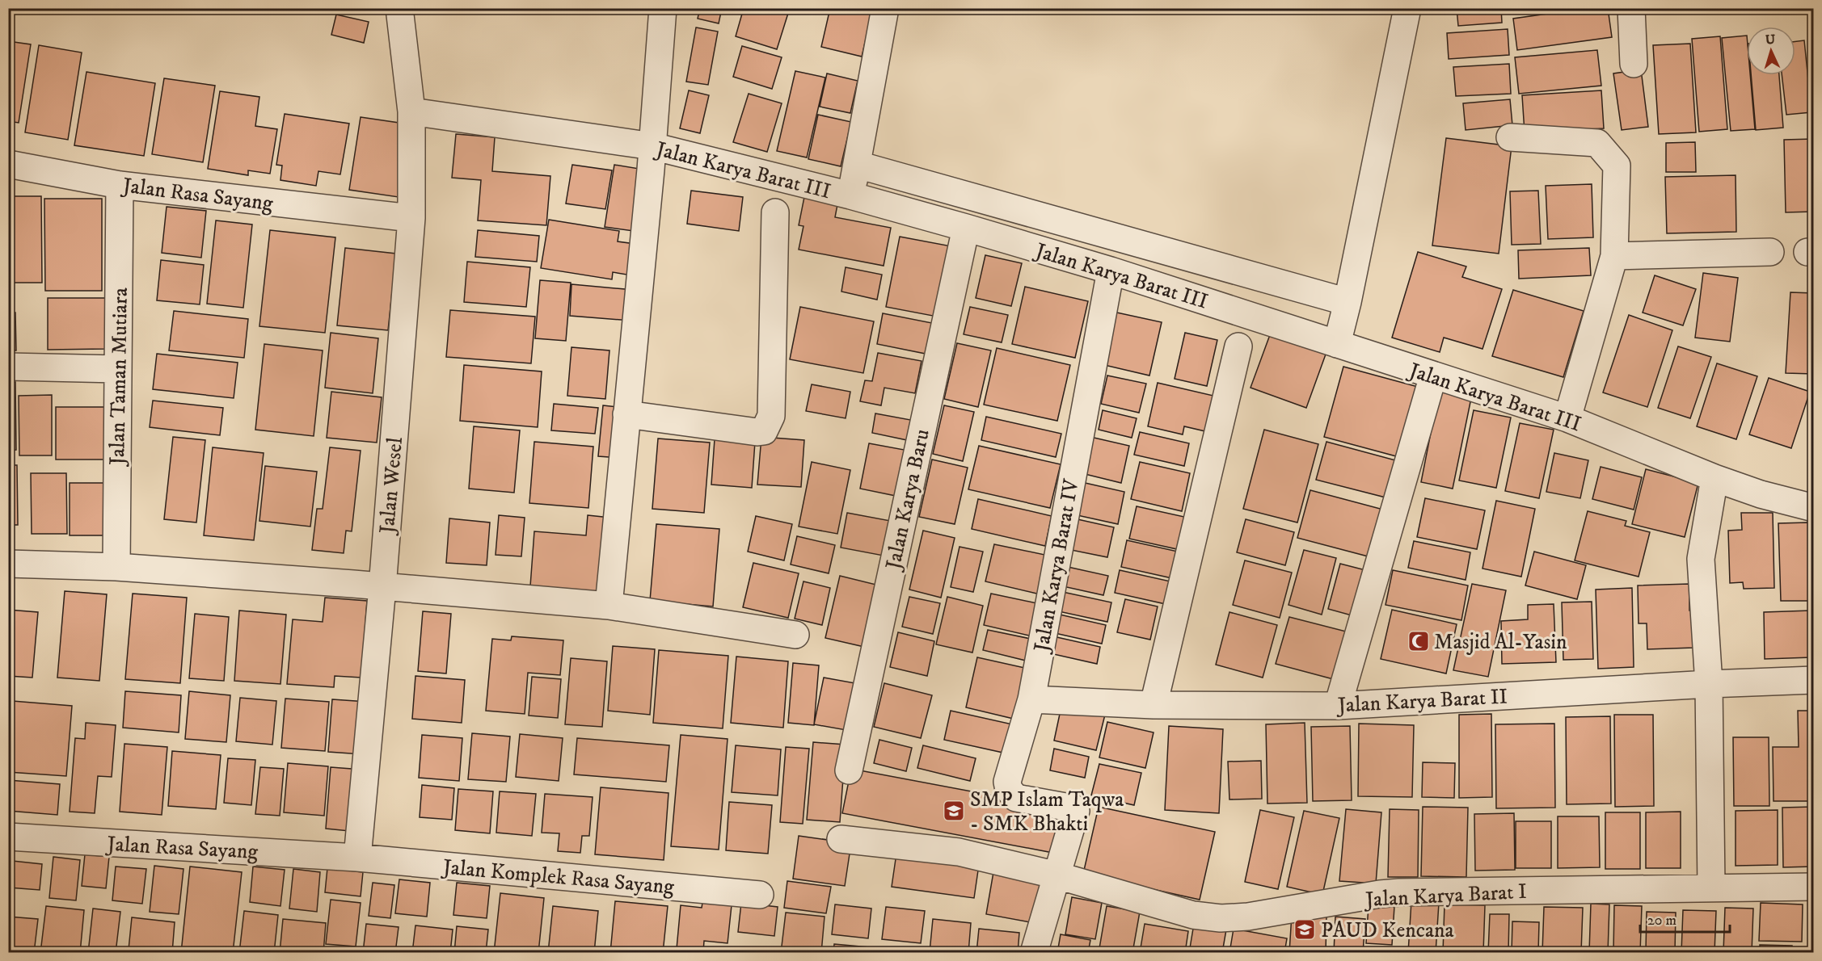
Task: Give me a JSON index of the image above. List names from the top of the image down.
{
  "streets": {
    "street": [
      "Jalan Karya Barat III",
      "Jalan Rasa Sayang",
      "Jalan Taman Mutiara",
      "Jalan Wesel",
      "Jalan Karya Baru",
      "Jalan Karya Barat IV",
      "Jalan Karya Barat II",
      "Jalan Komplek Rasa Sayang",
      "Jalan Karya Barat I"
    ]
  },
  "crossings": [
    ["Jalan Karya Barat III", "Jalan Wesel"],
    ["Jalan Karya Barat III", "Jalan Karya Baru"],
    ["Jalan Karya Barat III", "Jalan Karya Barat IV"],
    ["Jalan Rasa Sayang", "Jalan Taman Mutiara"],
    ["Jalan Rasa Sayang", "Jalan Wesel"],
    ["Jalan Rasa Sayang", "Jalan Komplek Rasa Sayang"],
    ["Jalan Wesel", "Jalan Komplek Rasa Sayang"],
    ["Jalan Karya Barat IV", "Jalan Karya Barat II"],
    ["Jalan Karya Barat IV", "Jalan Karya Barat I"]
  ],
  "places": {
    "mosque": ["Masjid Al-Yasin"],
    "school or university": ["SMP Islam Taqwa - SMK Bhakti", "PAUD Kencana"]
  },
  "scale_bar": "20 m",
  "north": "top"
}
